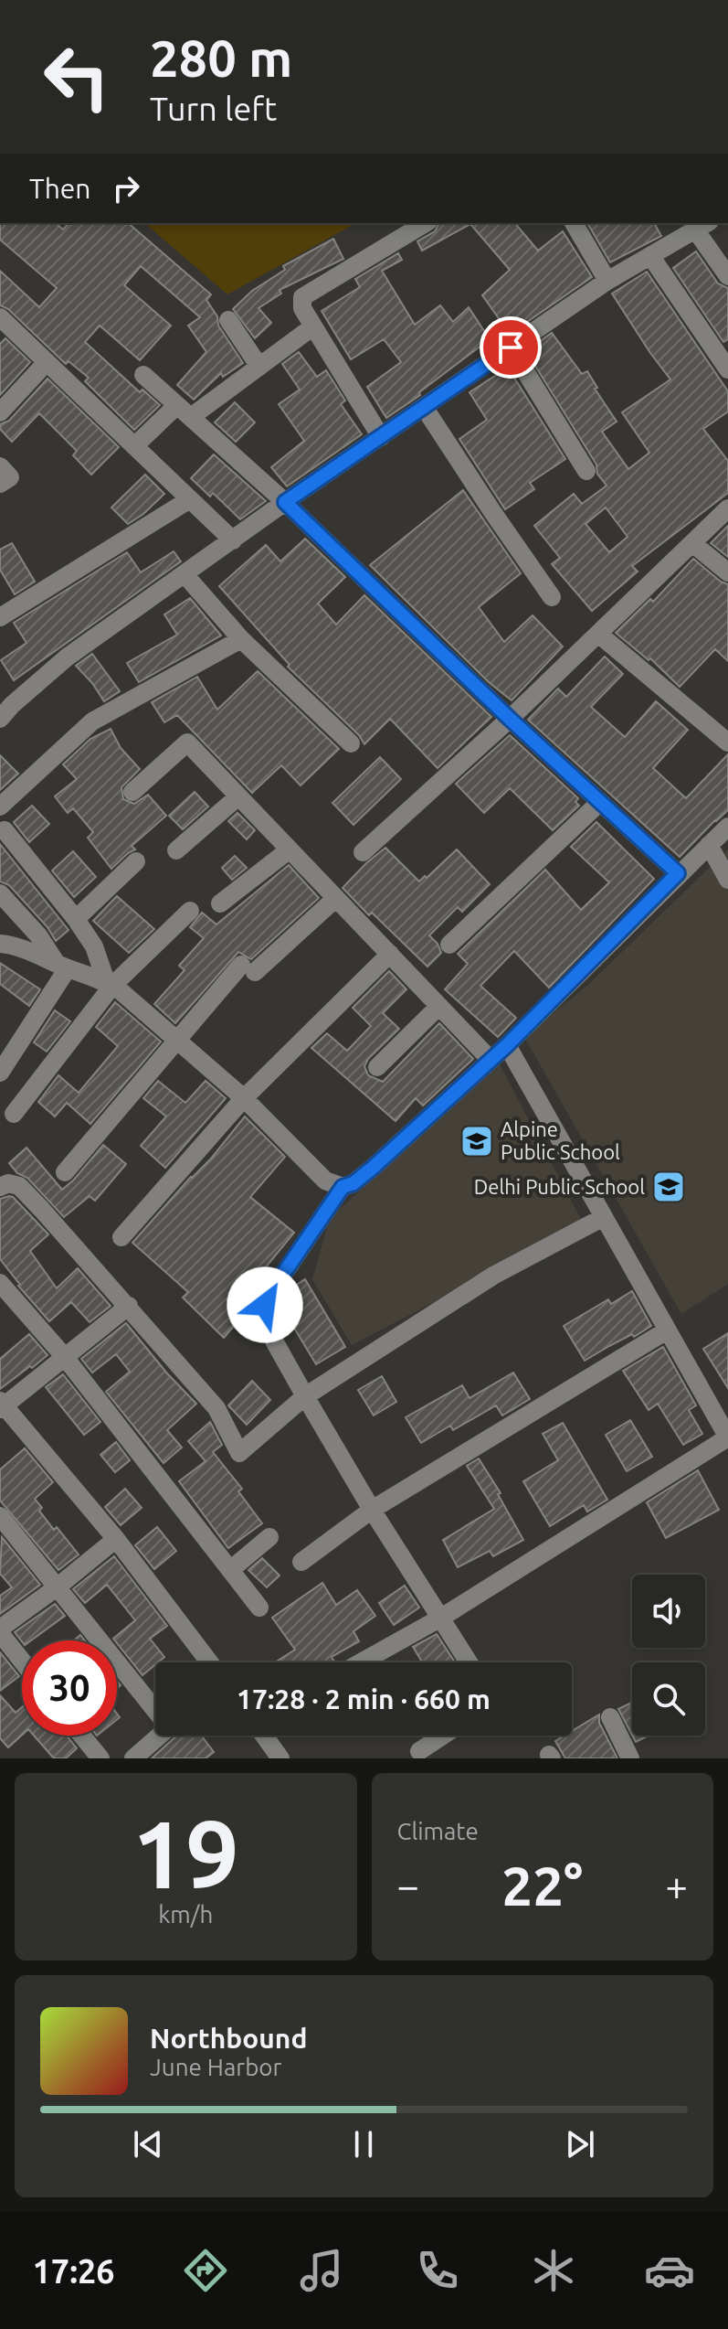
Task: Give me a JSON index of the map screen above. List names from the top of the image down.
{
  "places": {
    "school or university": ["Alpine Public School", "Delhi Public School"]
  },
  "page": {
    "turn": ["280 m", "Turn left"],
    "then": "Then",
    "limit": "30",
    "trip": "17:28 · 2 min · 660 m",
    "tile": [
      ["19", "km/h"],
      "Climate"
    ],
    "heat": ["−", "22°", "+"],
    "song": ["Northbound", "June Harbor"],
    "tabs": "17:26"
  }
}
